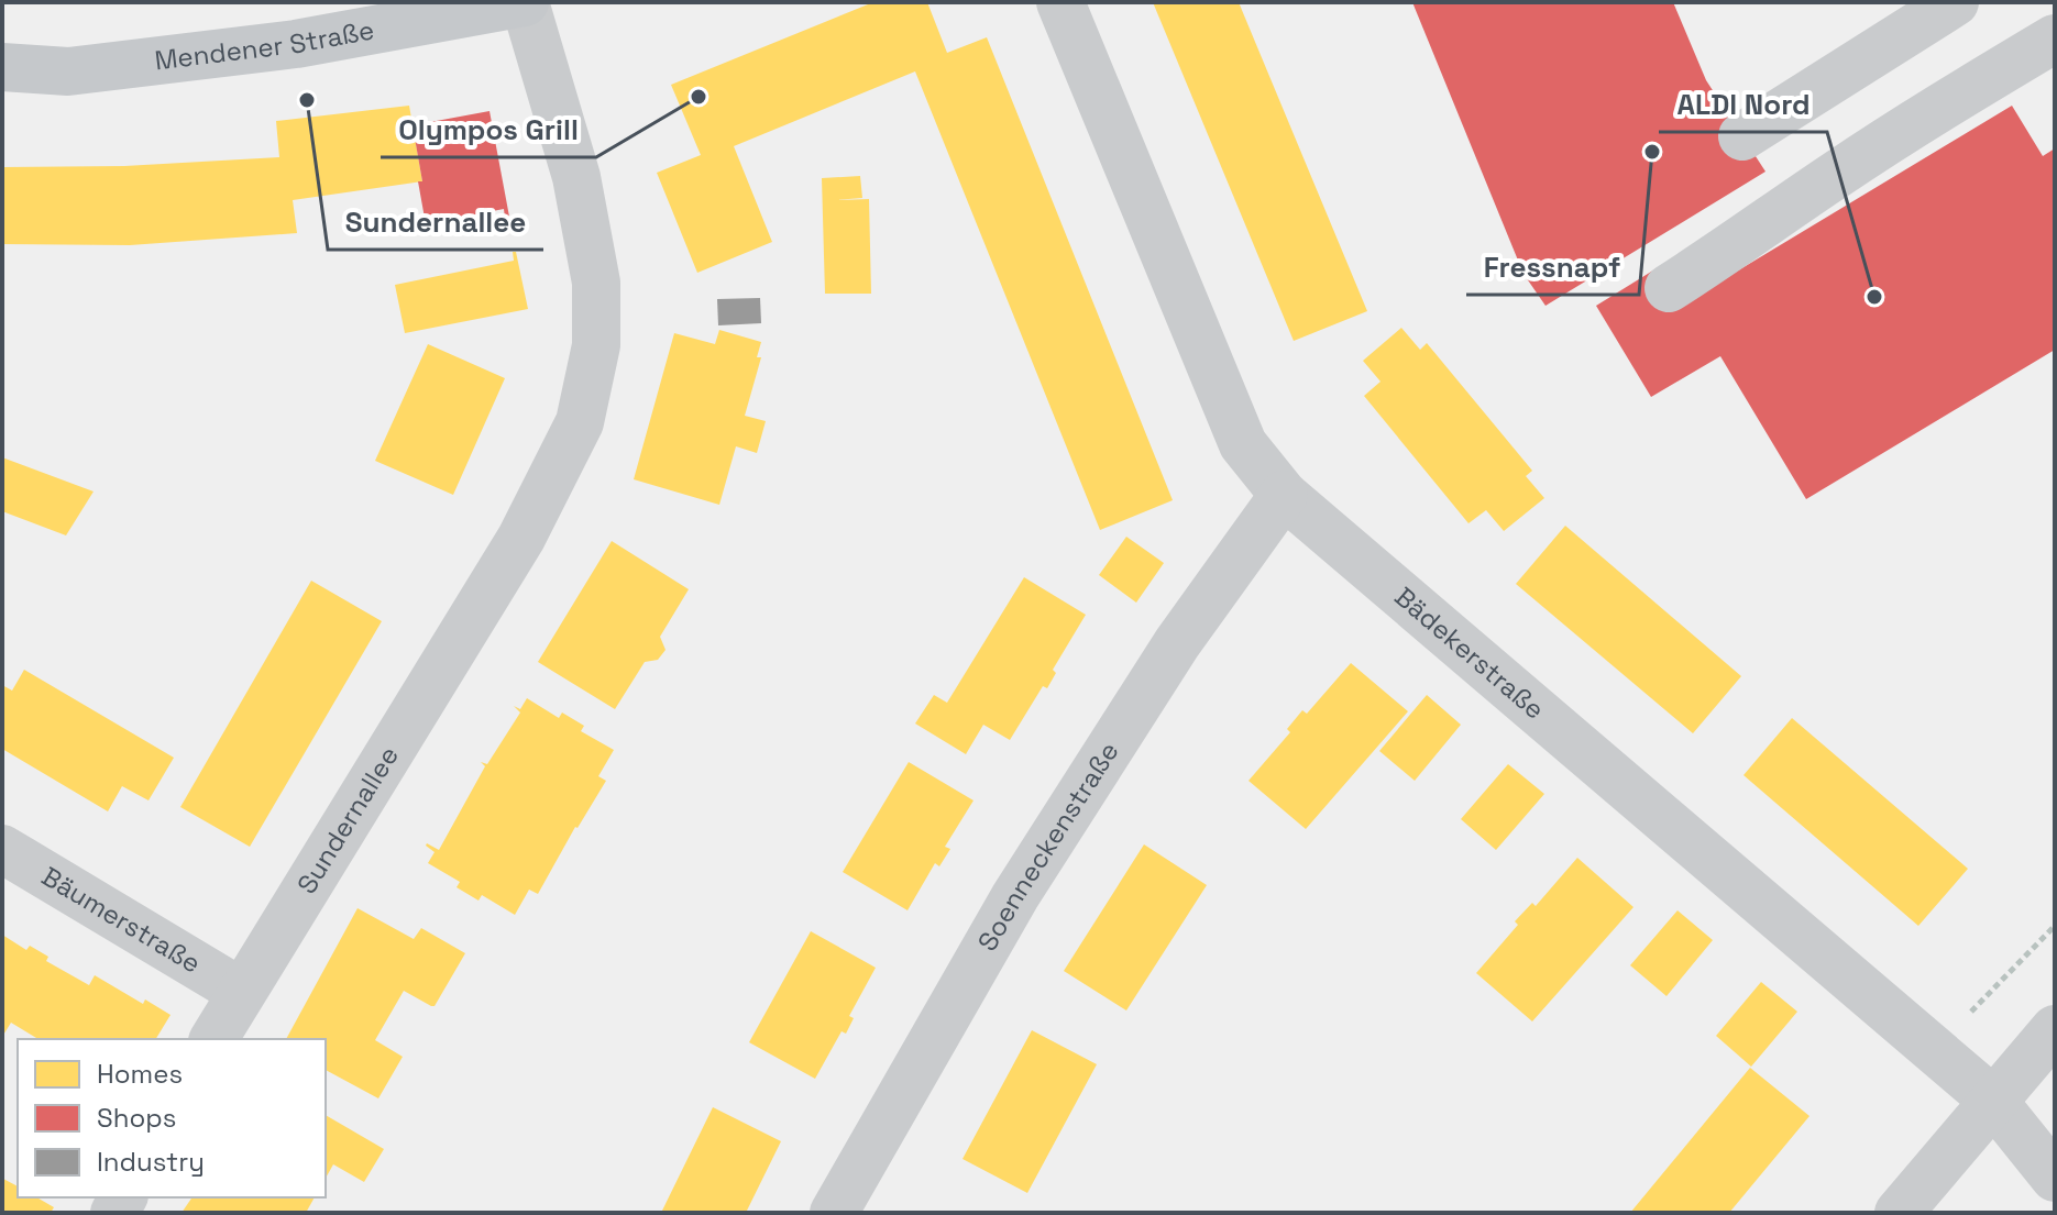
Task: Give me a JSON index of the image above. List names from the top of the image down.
{
  "streets": {
    "main road": ["Mendener Straße"],
    "street": [
      "Bädekerstraße",
      "Sundernallee",
      "Soenneckenstraße",
      "Bäumerstraße"
    ]
  },
  "crossings": [
    ["Mendener Straße", "Sundernallee"],
    ["Bädekerstraße", "Soenneckenstraße"],
    ["Sundernallee", "Bäumerstraße"]
  ],
  "places": [
    "Olympos Grill",
    "Sundernallee",
    "Fressnapf",
    "ALDI Nord"
  ],
  "legend": ["Homes", "Shops", "Industry"]
}
